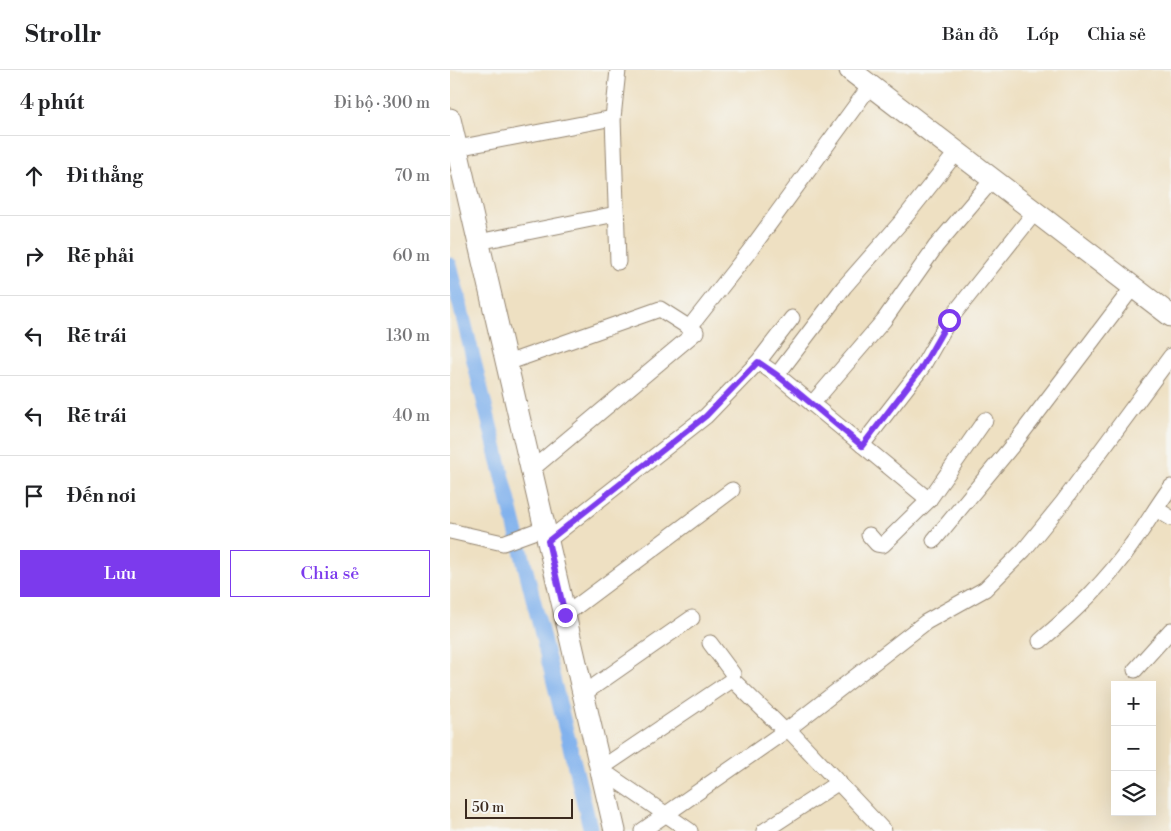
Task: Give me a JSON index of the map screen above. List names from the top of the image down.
{
  "scale_bar": "50 m",
  "page": {
    "header": "Strollr",
    "nav": ["Bản đồ", "Lớp", "Chia sẻ"],
    "heading": ["4 phút", "Đi bộ · 300 m"],
    "list": [
      ["Đi thẳng", "70 m"],
      ["Rẽ phải", "60 m"],
      ["Rẽ trái", "130 m"],
      ["Rẽ trái", "40 m"],
      "Đến nơi"
    ],
    "buttons": ["Lưu", "Chia sẻ"],
    "map_buttons": ["+", "−"],
    "scale": "50 m"
  }
}
